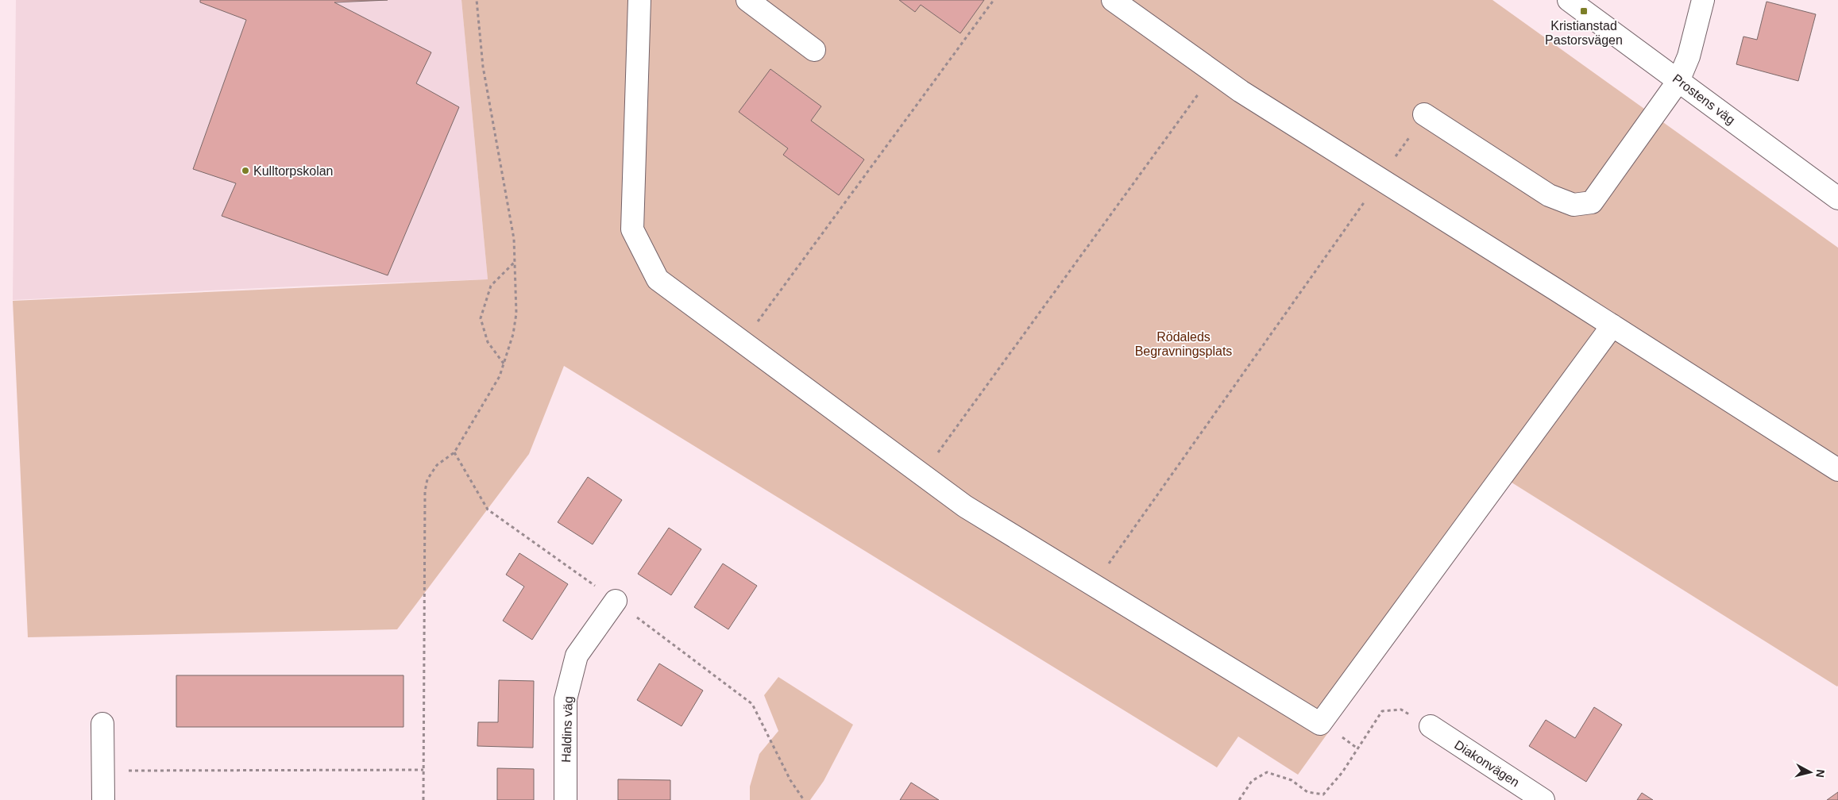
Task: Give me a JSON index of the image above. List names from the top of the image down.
{
  "streets": {
    "street": ["Prostens väg", "Haldins väg", "Diakonvägen"]
  },
  "parks": ["Rödaleds Begravningsplats"],
  "places": {
    "transit": ["Kristianstad Pastorsvägen"],
    "other": ["Kulltorpskolan"]
  },
  "north": "right"
}
